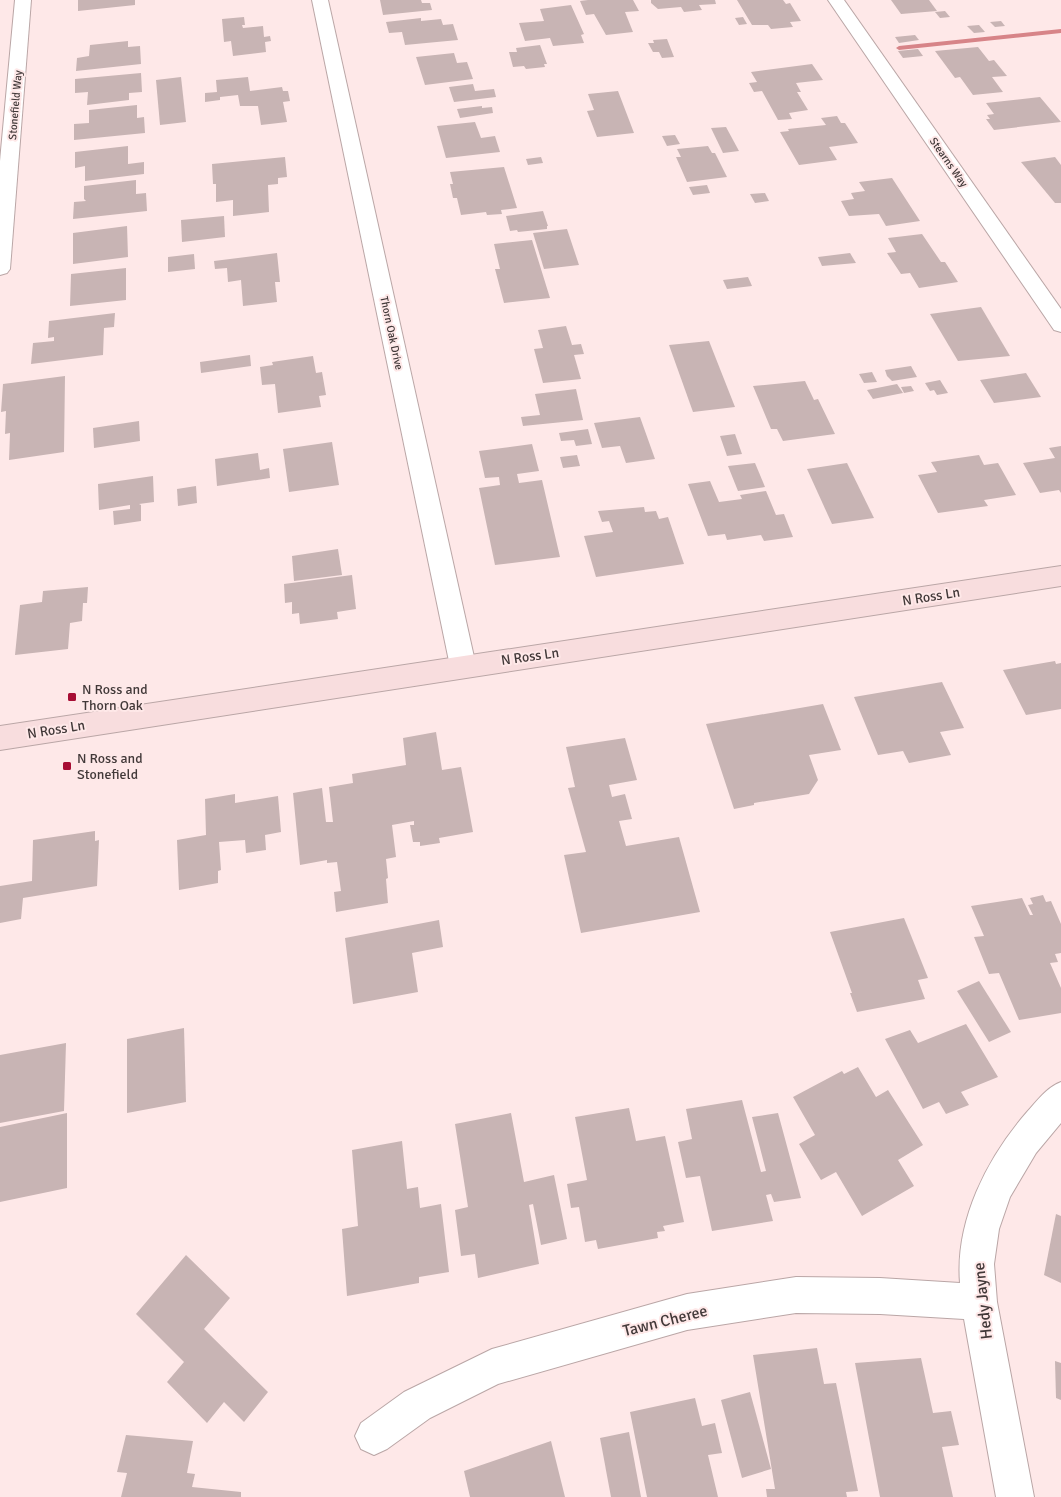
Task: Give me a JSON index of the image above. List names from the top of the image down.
{
  "streets": {
    "main road": ["N Ross Ln"],
    "street": [
      "Stonefield Way",
      "Stearns Way",
      "Thorn Oak Drive",
      "Hedy Jayne",
      "Tawn Cheree"
    ]
  },
  "crossings": [
    ["Thorn Oak Drive", "N Ross Ln"],
    ["Hedy Jayne", "Tawn Cheree"]
  ],
  "places": {
    "transit": ["N Ross and Thorn Oak", "N Ross and Stonefield"]
  }
}
